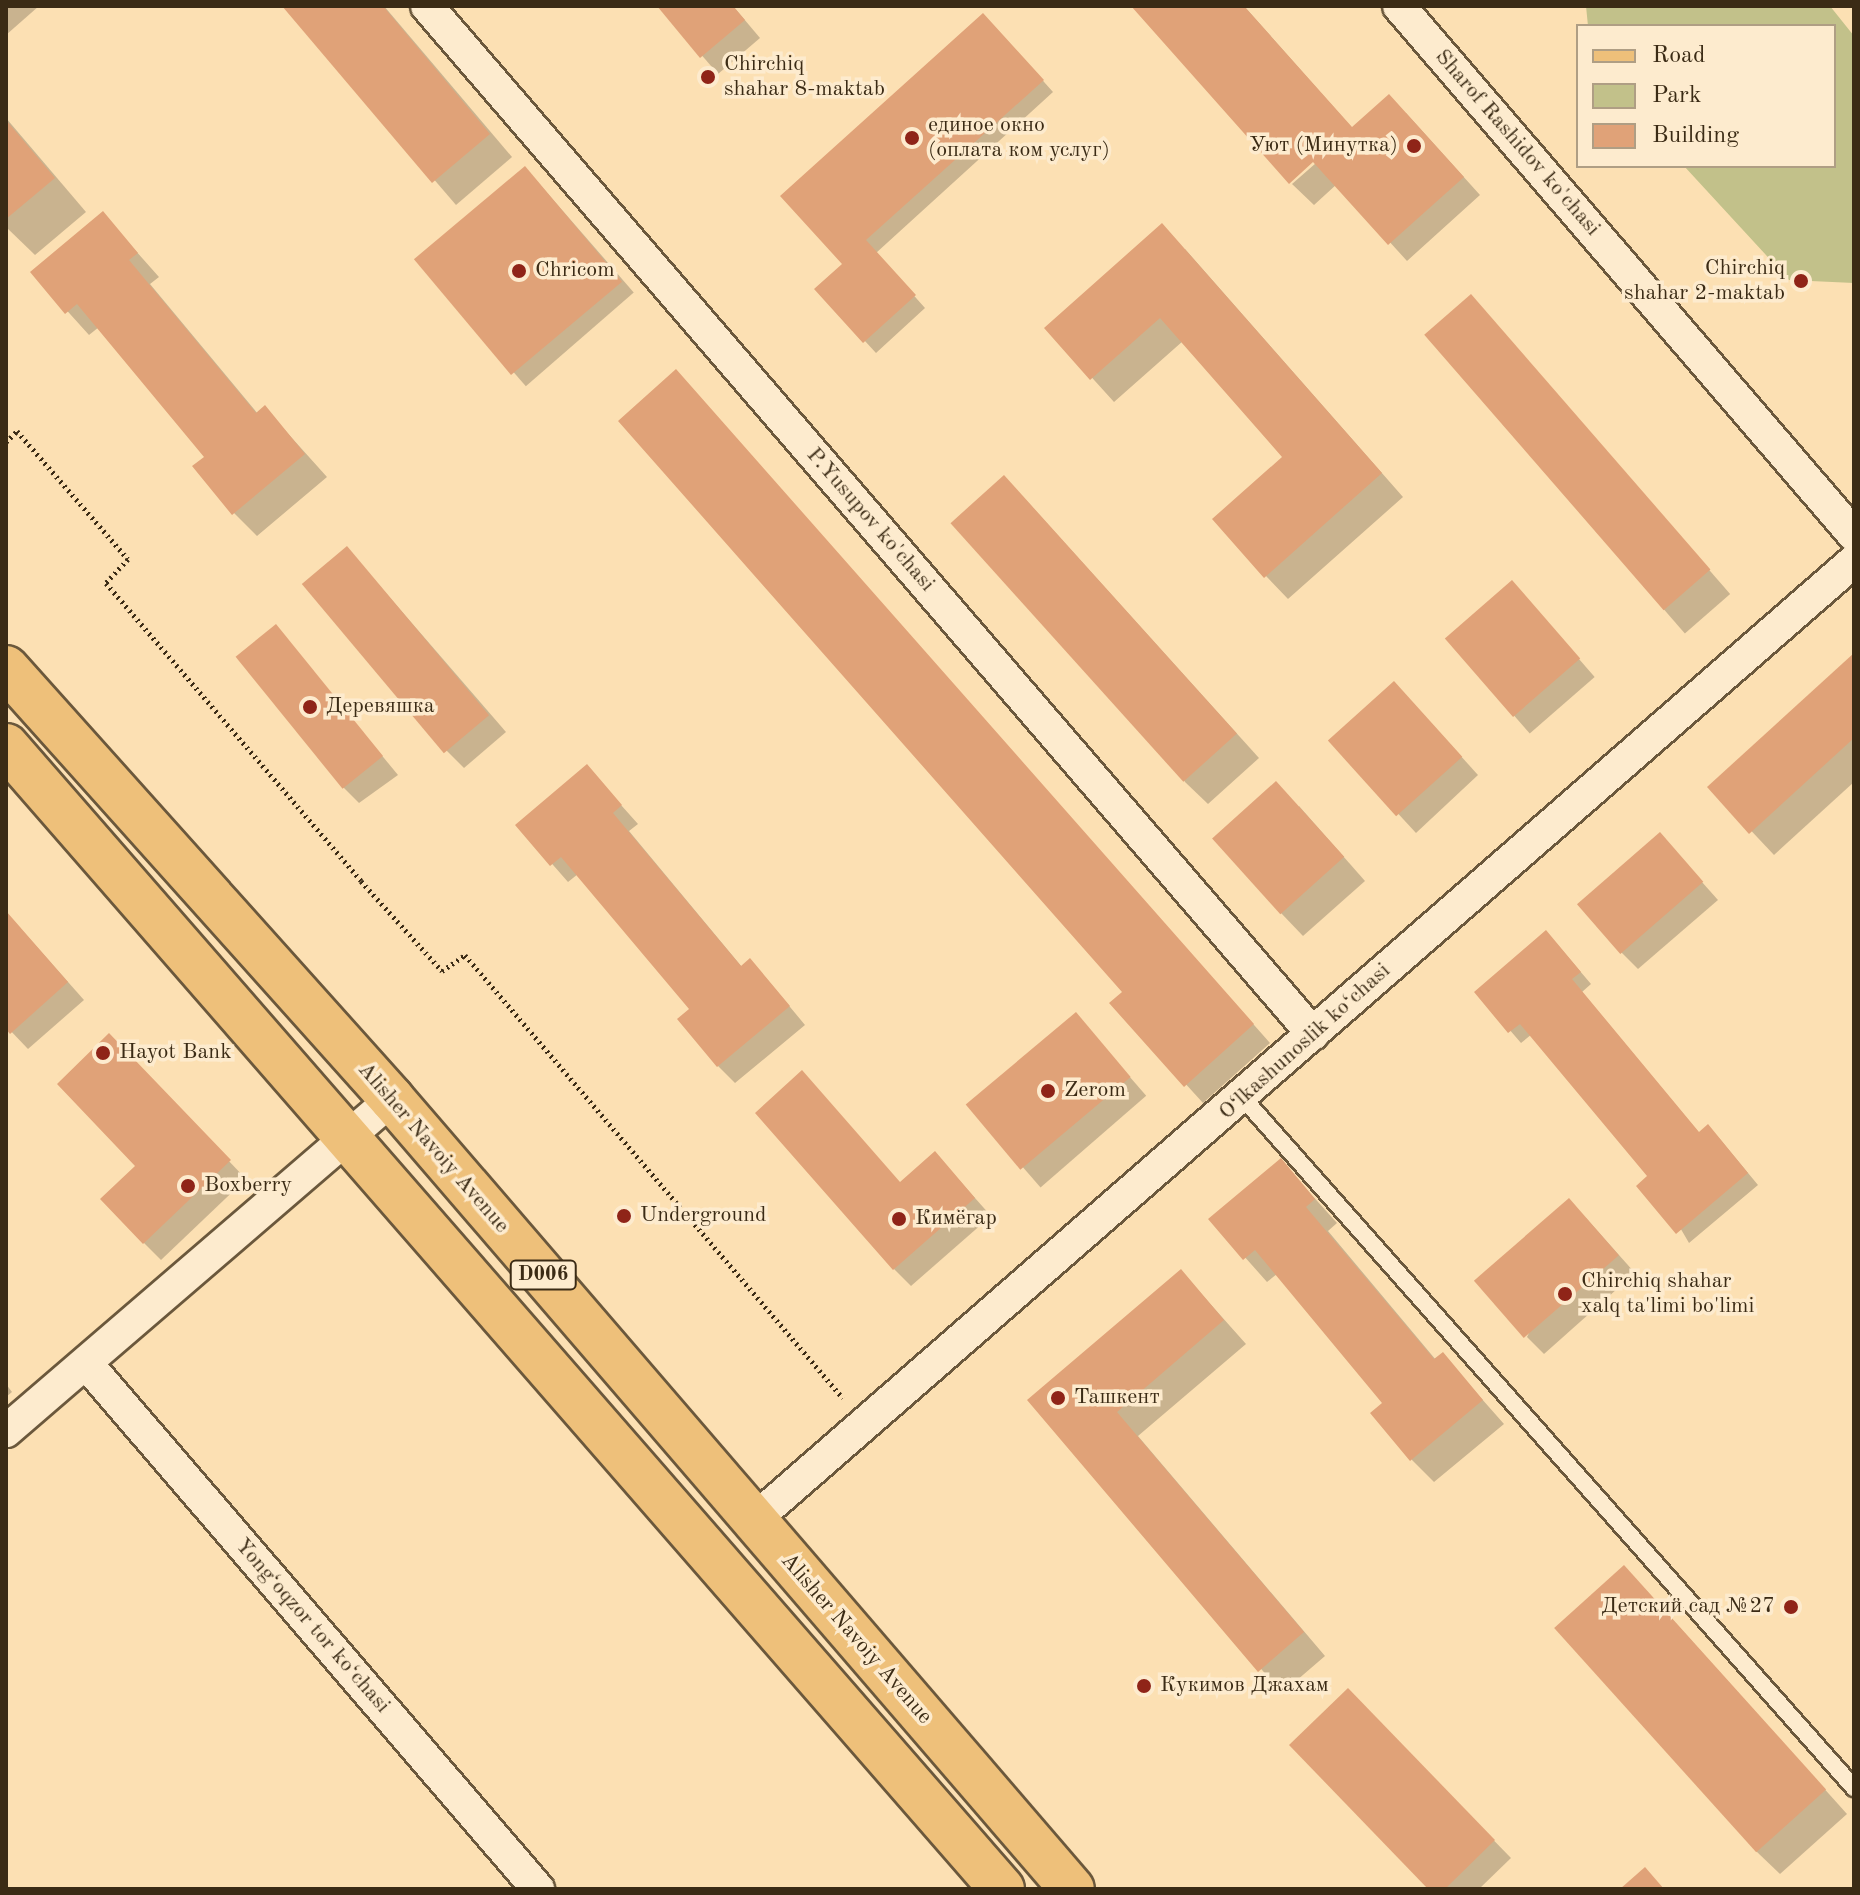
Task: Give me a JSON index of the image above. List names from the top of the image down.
{
  "streets": {
    "main road": ["Alisher Navoiy Avenue", "D006"],
    "street": [
      "Sharof Rashidov ko'chasi",
      "P.Yusupov ko'chasi",
      "O‘lkashunoslik ko‘chasi",
      "Yong‘oqzor tor ko‘chasi"
    ]
  },
  "crossings": [
    ["P.Yusupov ko'chasi", "O‘lkashunoslik ko‘chasi"],
    ["O‘lkashunoslik ko‘chasi", "Alisher Navoiy Avenue"]
  ],
  "places": [
    "Chirchiq shahar 8-maktab",
    "единое окно (оплата ком услуг)",
    "Уют (Минутка)",
    "Chricom",
    "Chirchiq shahar 2-maktab",
    "Деревяшка",
    "Hayot Bank",
    "Zerom",
    "Boxberry",
    "Underground",
    "Кимёгар",
    "Chirchiq shahar xalq ta'limi bo'limi",
    "Ташкент",
    "Детский сад №27",
    "Кукимов Джахам"
  ],
  "legend": ["Road", "Park", "Building"]
}
